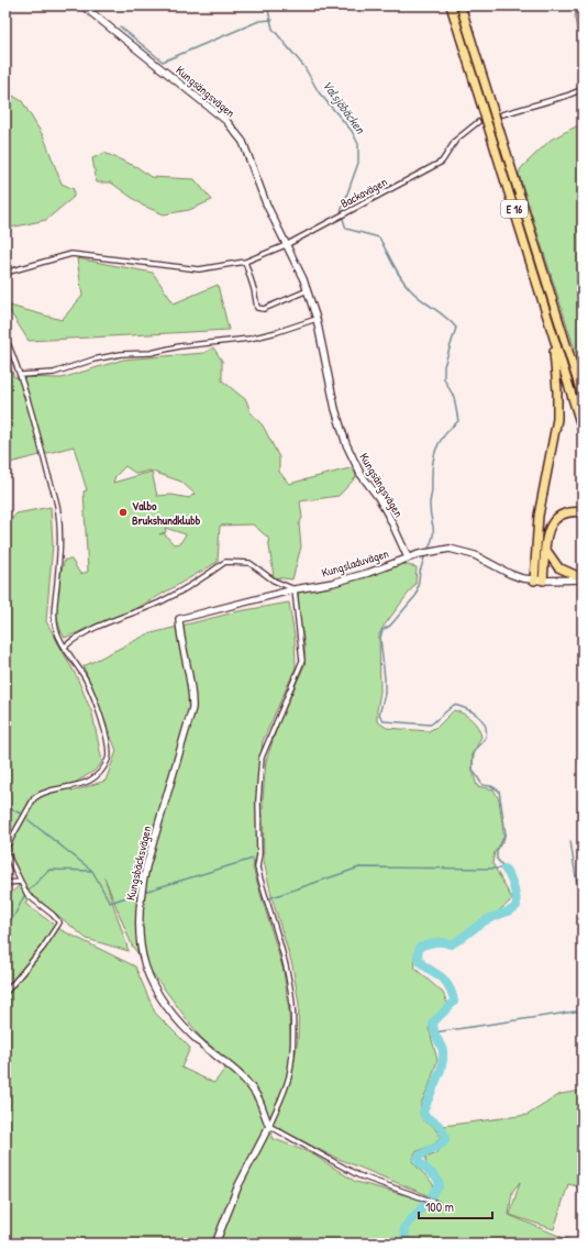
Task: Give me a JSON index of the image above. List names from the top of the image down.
{
  "streets": {
    "highway": ["E 16"],
    "street": [
      "Kungsängsvägen",
      "Backavägen",
      "Kungsladuvägen",
      "Kungsbäcksvägen"
    ]
  },
  "crossings": [
    ["Kungsängsvägen", "Backavägen"],
    ["Kungsängsvägen", "Kungsladuvägen"],
    ["Kungsladuvägen", "Kungsbäcksvägen"]
  ],
  "water": ["Valsjöbäcken"],
  "places": ["Valbo Brukshundklubb"],
  "scale_bar": "100 m"
}
